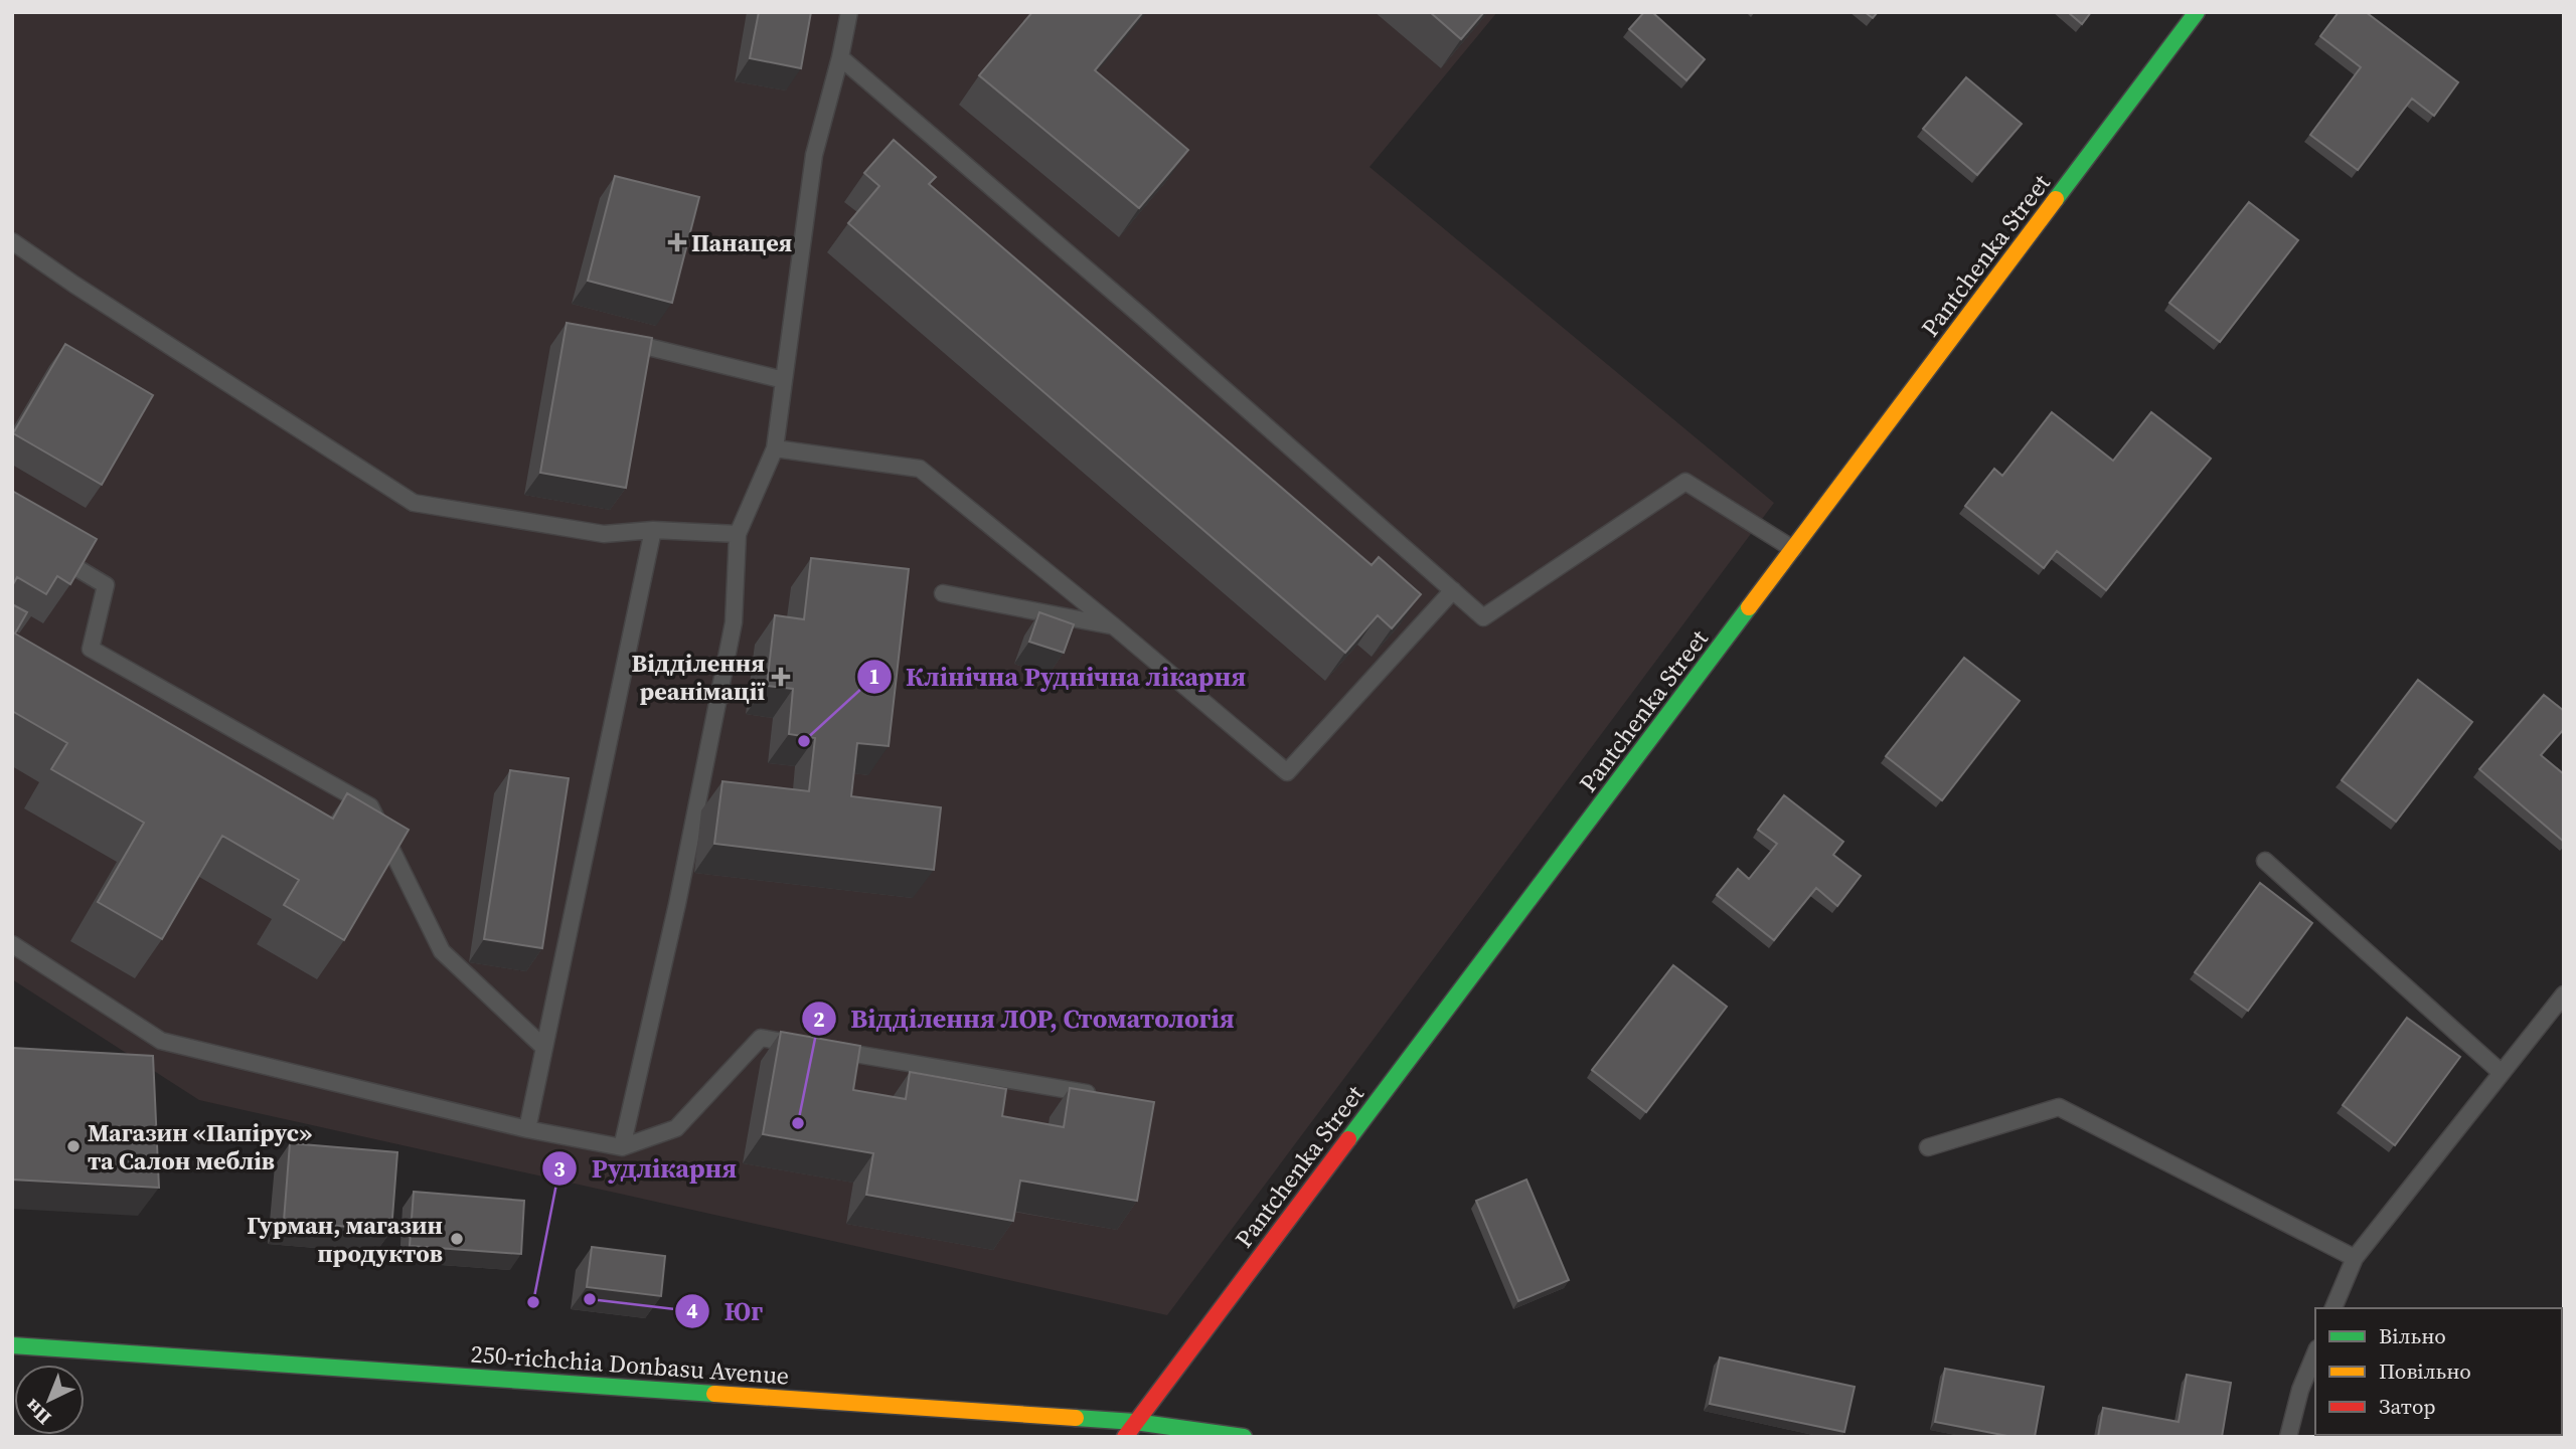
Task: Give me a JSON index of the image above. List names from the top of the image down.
{
  "streets": {
    "street": ["Pantchenka Street", "250-richchia Donbasu Avenue"]
  },
  "crossings": [
    ["Pantchenka Street", "250-richchia Donbasu Avenue"]
  ],
  "places": {
    "health": ["Панацея", "Відділення реанімації"],
    "other": [
      "Клінічна Руднічна лікарня",
      "Відділення ЛОР, Стоматологія",
      "Магазин «Папірус» та Салон меблів",
      "Гурман, магазин продуктов",
      "Юг",
      "Рудлікарня"
    ]
  },
  "legend": ["Вільно", "Повільно", "Затор"],
  "north": "bottom left"
}
